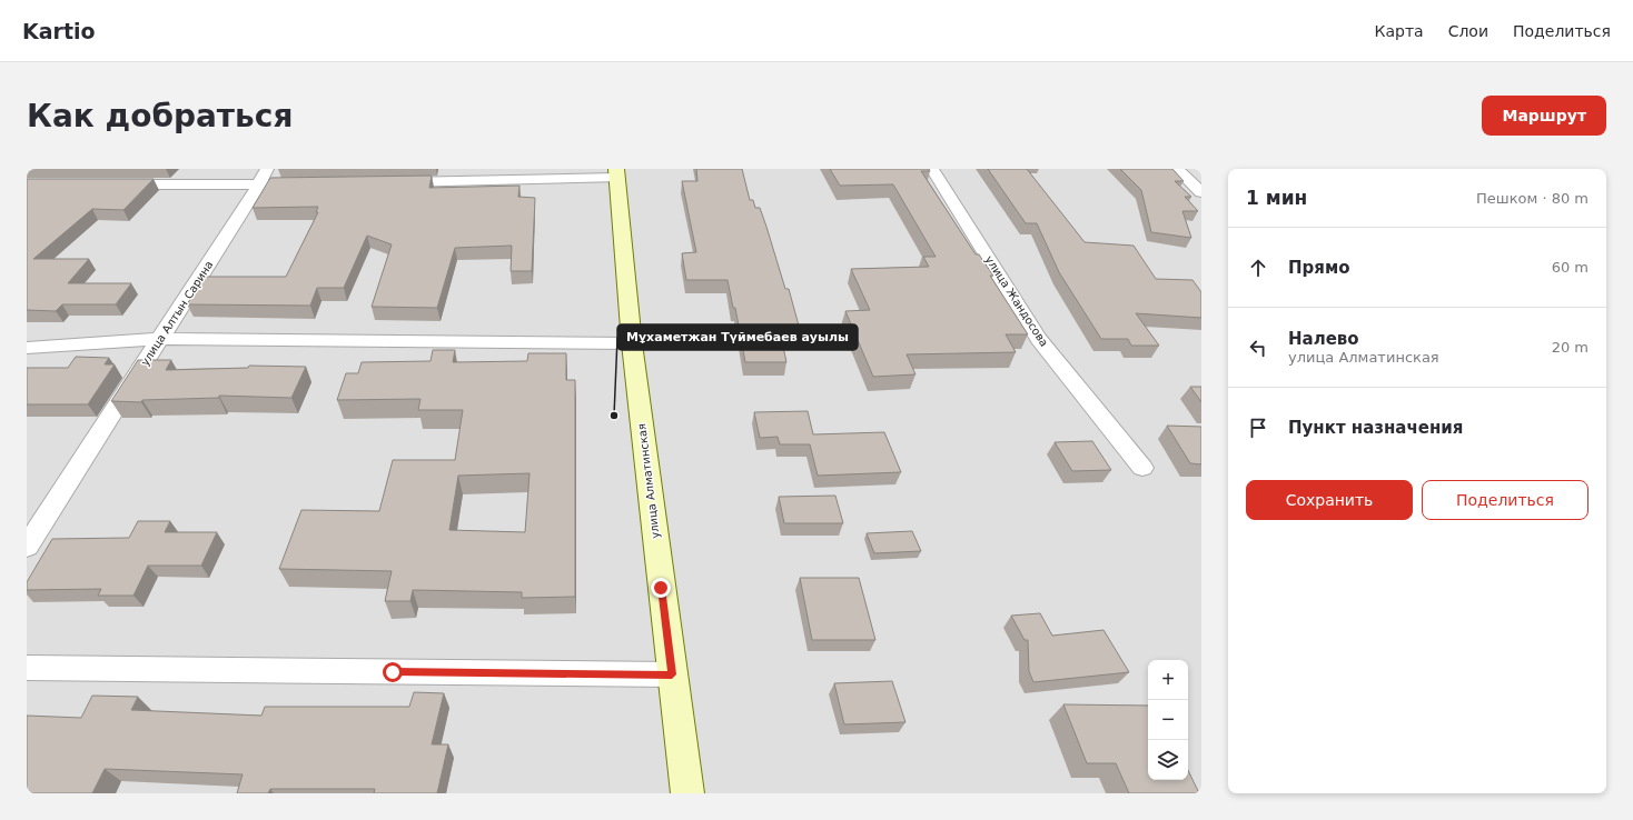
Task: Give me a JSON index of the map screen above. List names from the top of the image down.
{
  "streets": {
    "street": ["улица Жандосова", "улица Алтын Сарина", "улица Алматинская"]
  },
  "places": ["Мұхаметжан Түймебаев ауылы"],
  "page": {
    "header": "Kartio",
    "nav": ["Карта", "Слои", "Поделиться"],
    "buttons": [
      "Маршрут",
      ["Сохранить", "Поделиться"]
    ],
    "title": "Как добраться",
    "heading": ["1 мин", "Пешком · 80 m"],
    "list": [
      ["Прямо", "60 m"],
      ["Налево", "улица Алматинская", "20 m"],
      "Пункт назначения"
    ],
    "map_buttons": ["+", "−"]
  }
}
